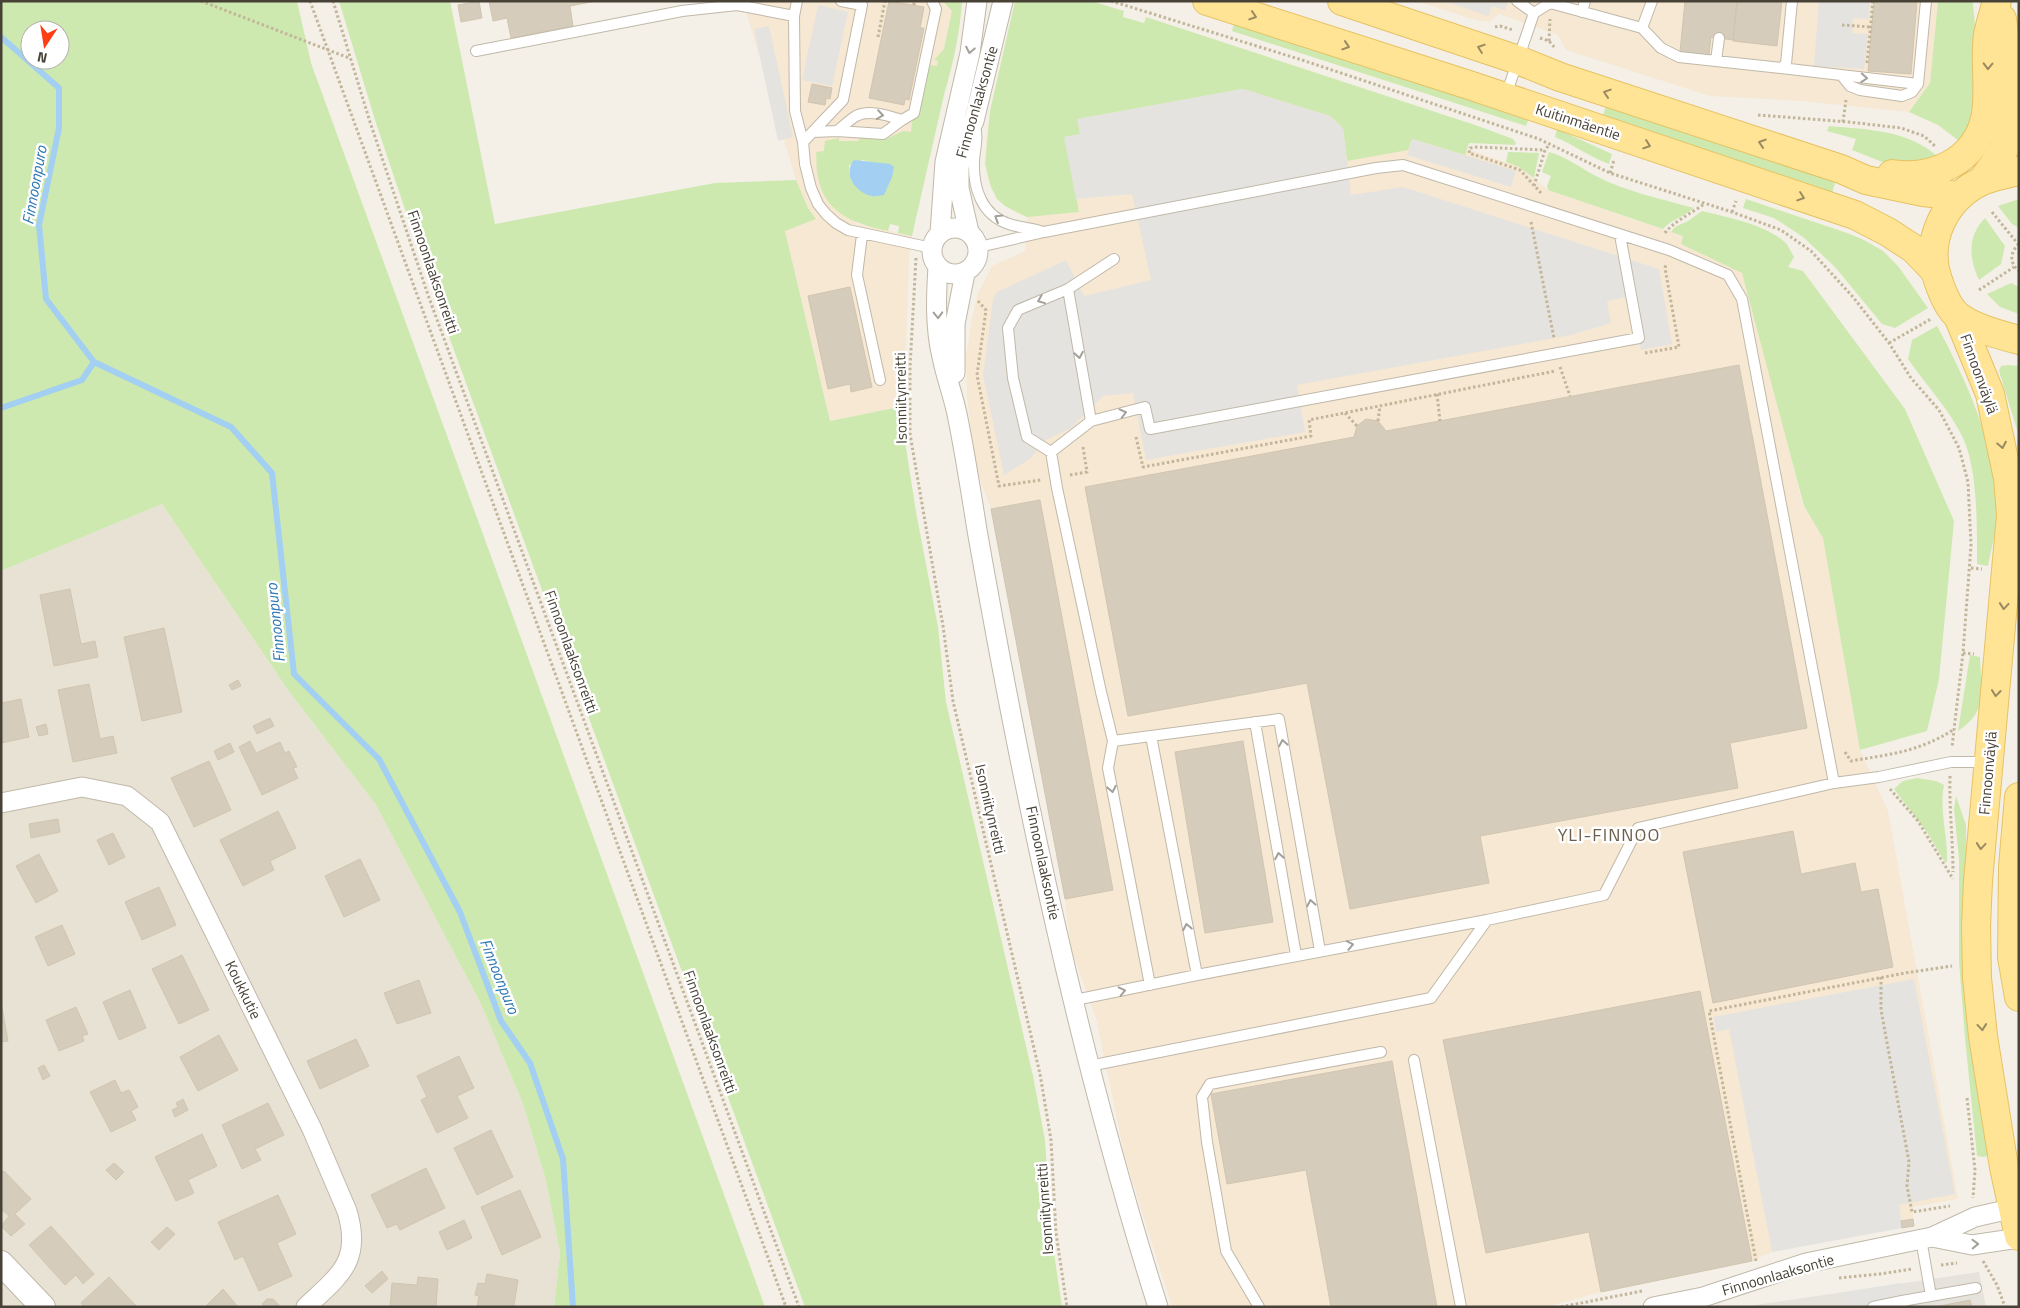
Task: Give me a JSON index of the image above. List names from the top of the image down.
{
  "streets": {
    "main road": ["Kuitinmäentie", "Finnoonväylä"],
    "street": ["Finnoonlaaksontie", "Koukkutie"],
    "path": ["Finnoonlaaksonreitti", "Isonniitynreitti"]
  },
  "crossings": [
    ["Finnoonlaaksontie", "Finnoonväylä"],
    ["Finnoonlaaksontie", "Isonniitynreitti"],
    ["Kuitinmäentie", "Finnoonväylä"]
  ],
  "one_way": ["Finnoonväylä"],
  "districts": ["YLI-FINNOO"],
  "water": ["Finnoonpuro"],
  "north": "bottom"
}
